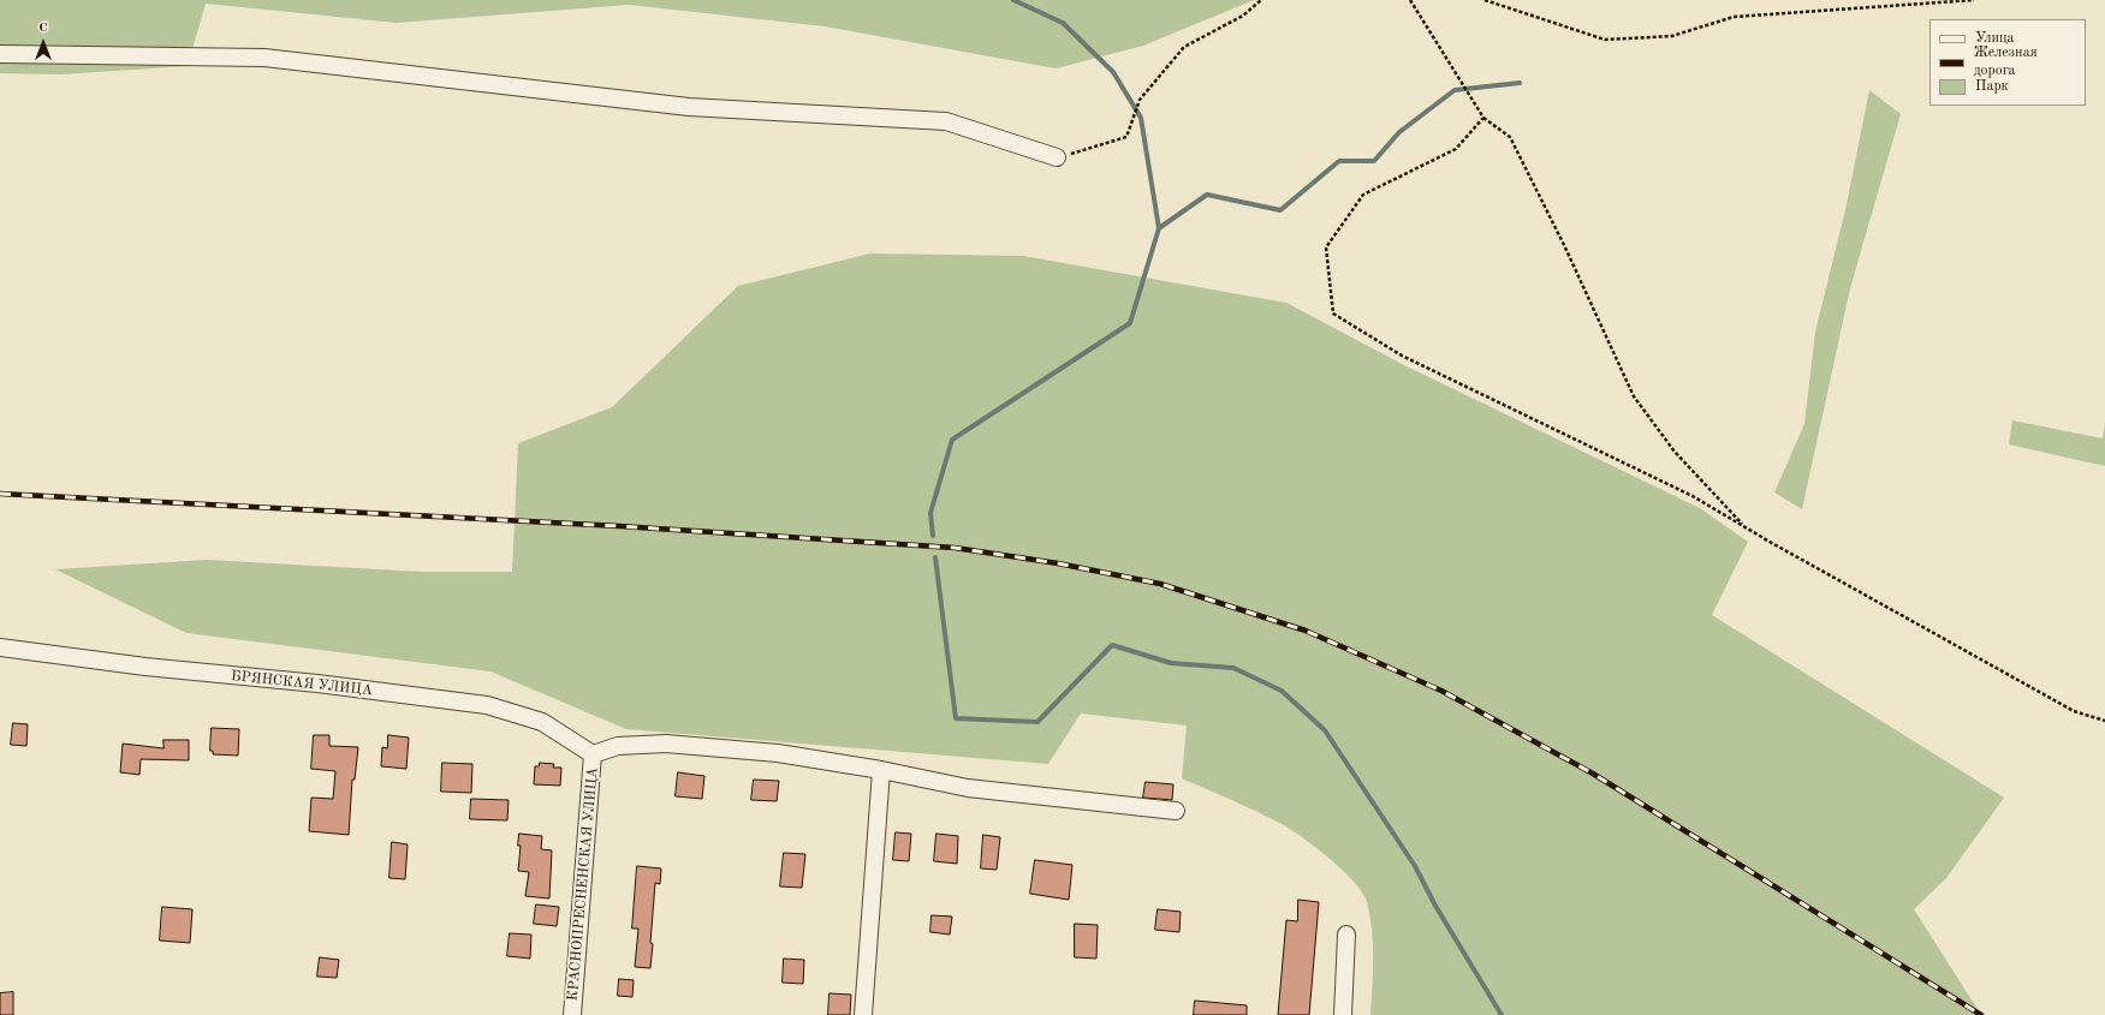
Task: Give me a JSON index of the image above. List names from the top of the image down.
{
  "streets": {
    "street": ["БРЯНСКАЯ УЛИЦА", "КРАСНОПРЕСНЕНСКАЯ УЛИЦА"]
  },
  "crossings": [
    ["БРЯНСКАЯ УЛИЦА", "КРАСНОПРЕСНЕНСКАЯ УЛИЦА"]
  ],
  "legend": ["Улица", "Железная дорога", "Парк"],
  "north": "top"
}
